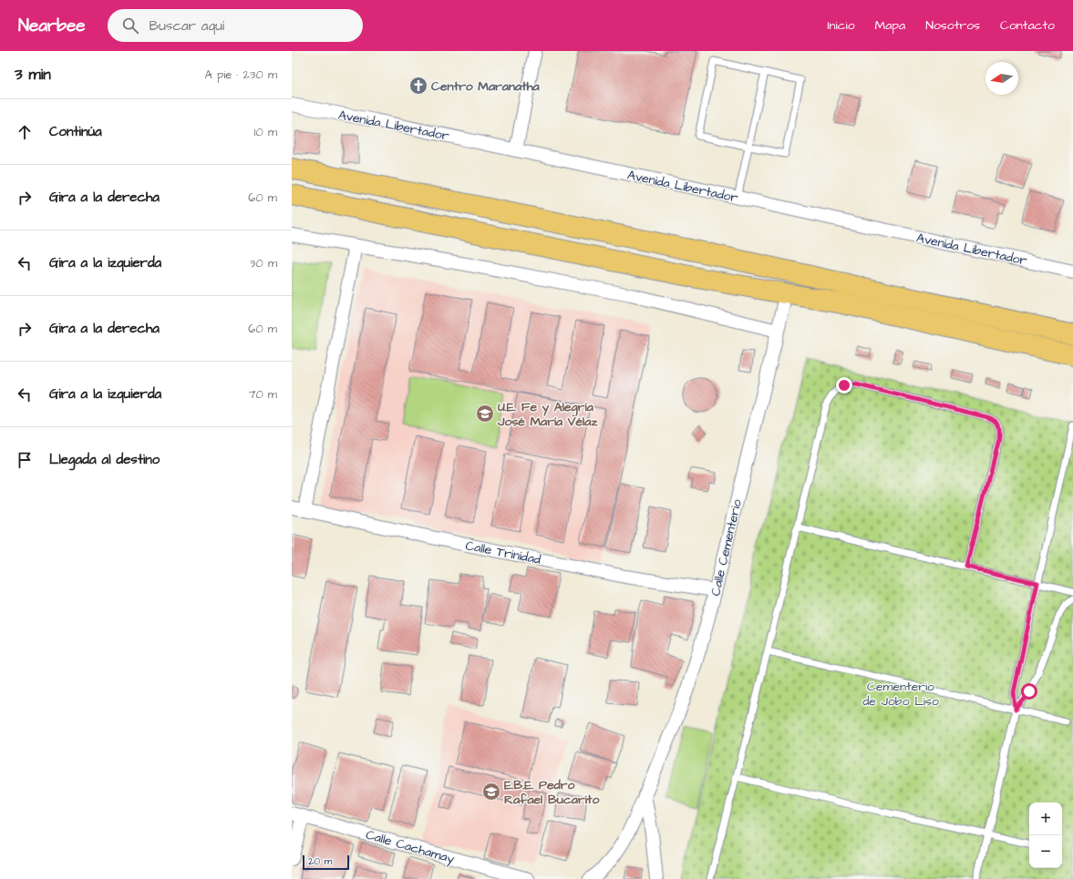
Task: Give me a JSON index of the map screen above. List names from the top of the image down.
{
  "streets": {
    "street": [
      "Avenida Libertador",
      "Calle Cementerio",
      "Calle Trinidad",
      "Calle Cachamay"
    ]
  },
  "crossings": [
    ["Calle Cementerio", "Calle Trinidad"]
  ],
  "parks": ["Cementerio de Jobo Liso"],
  "places": {
    "church": ["Centro Maranatha"],
    "school or university": ["U.E. Fe y Alegría José María Vélaz", "E.B.E. Pedro Rafael Bucarito"]
  },
  "scale_bar": "20 m",
  "north": "left",
  "page": {
    "header": "Nearbee",
    "search": "Buscar aquí",
    "nav": [
      "Inicio",
      "Mapa",
      "Nosotros",
      "Contacto"
    ],
    "heading": ["3 min", "A pie · 230 m"],
    "list": [
      ["Continúa", "10 m"],
      ["Gira a la derecha", "60 m"],
      ["Gira a la izquierda", "30 m"],
      ["Gira a la derecha", "60 m"],
      ["Gira a la izquierda", "70 m"],
      "Llegada al destino"
    ],
    "map_buttons": ["+", "−"],
    "scale": "20 m"
  }
}
